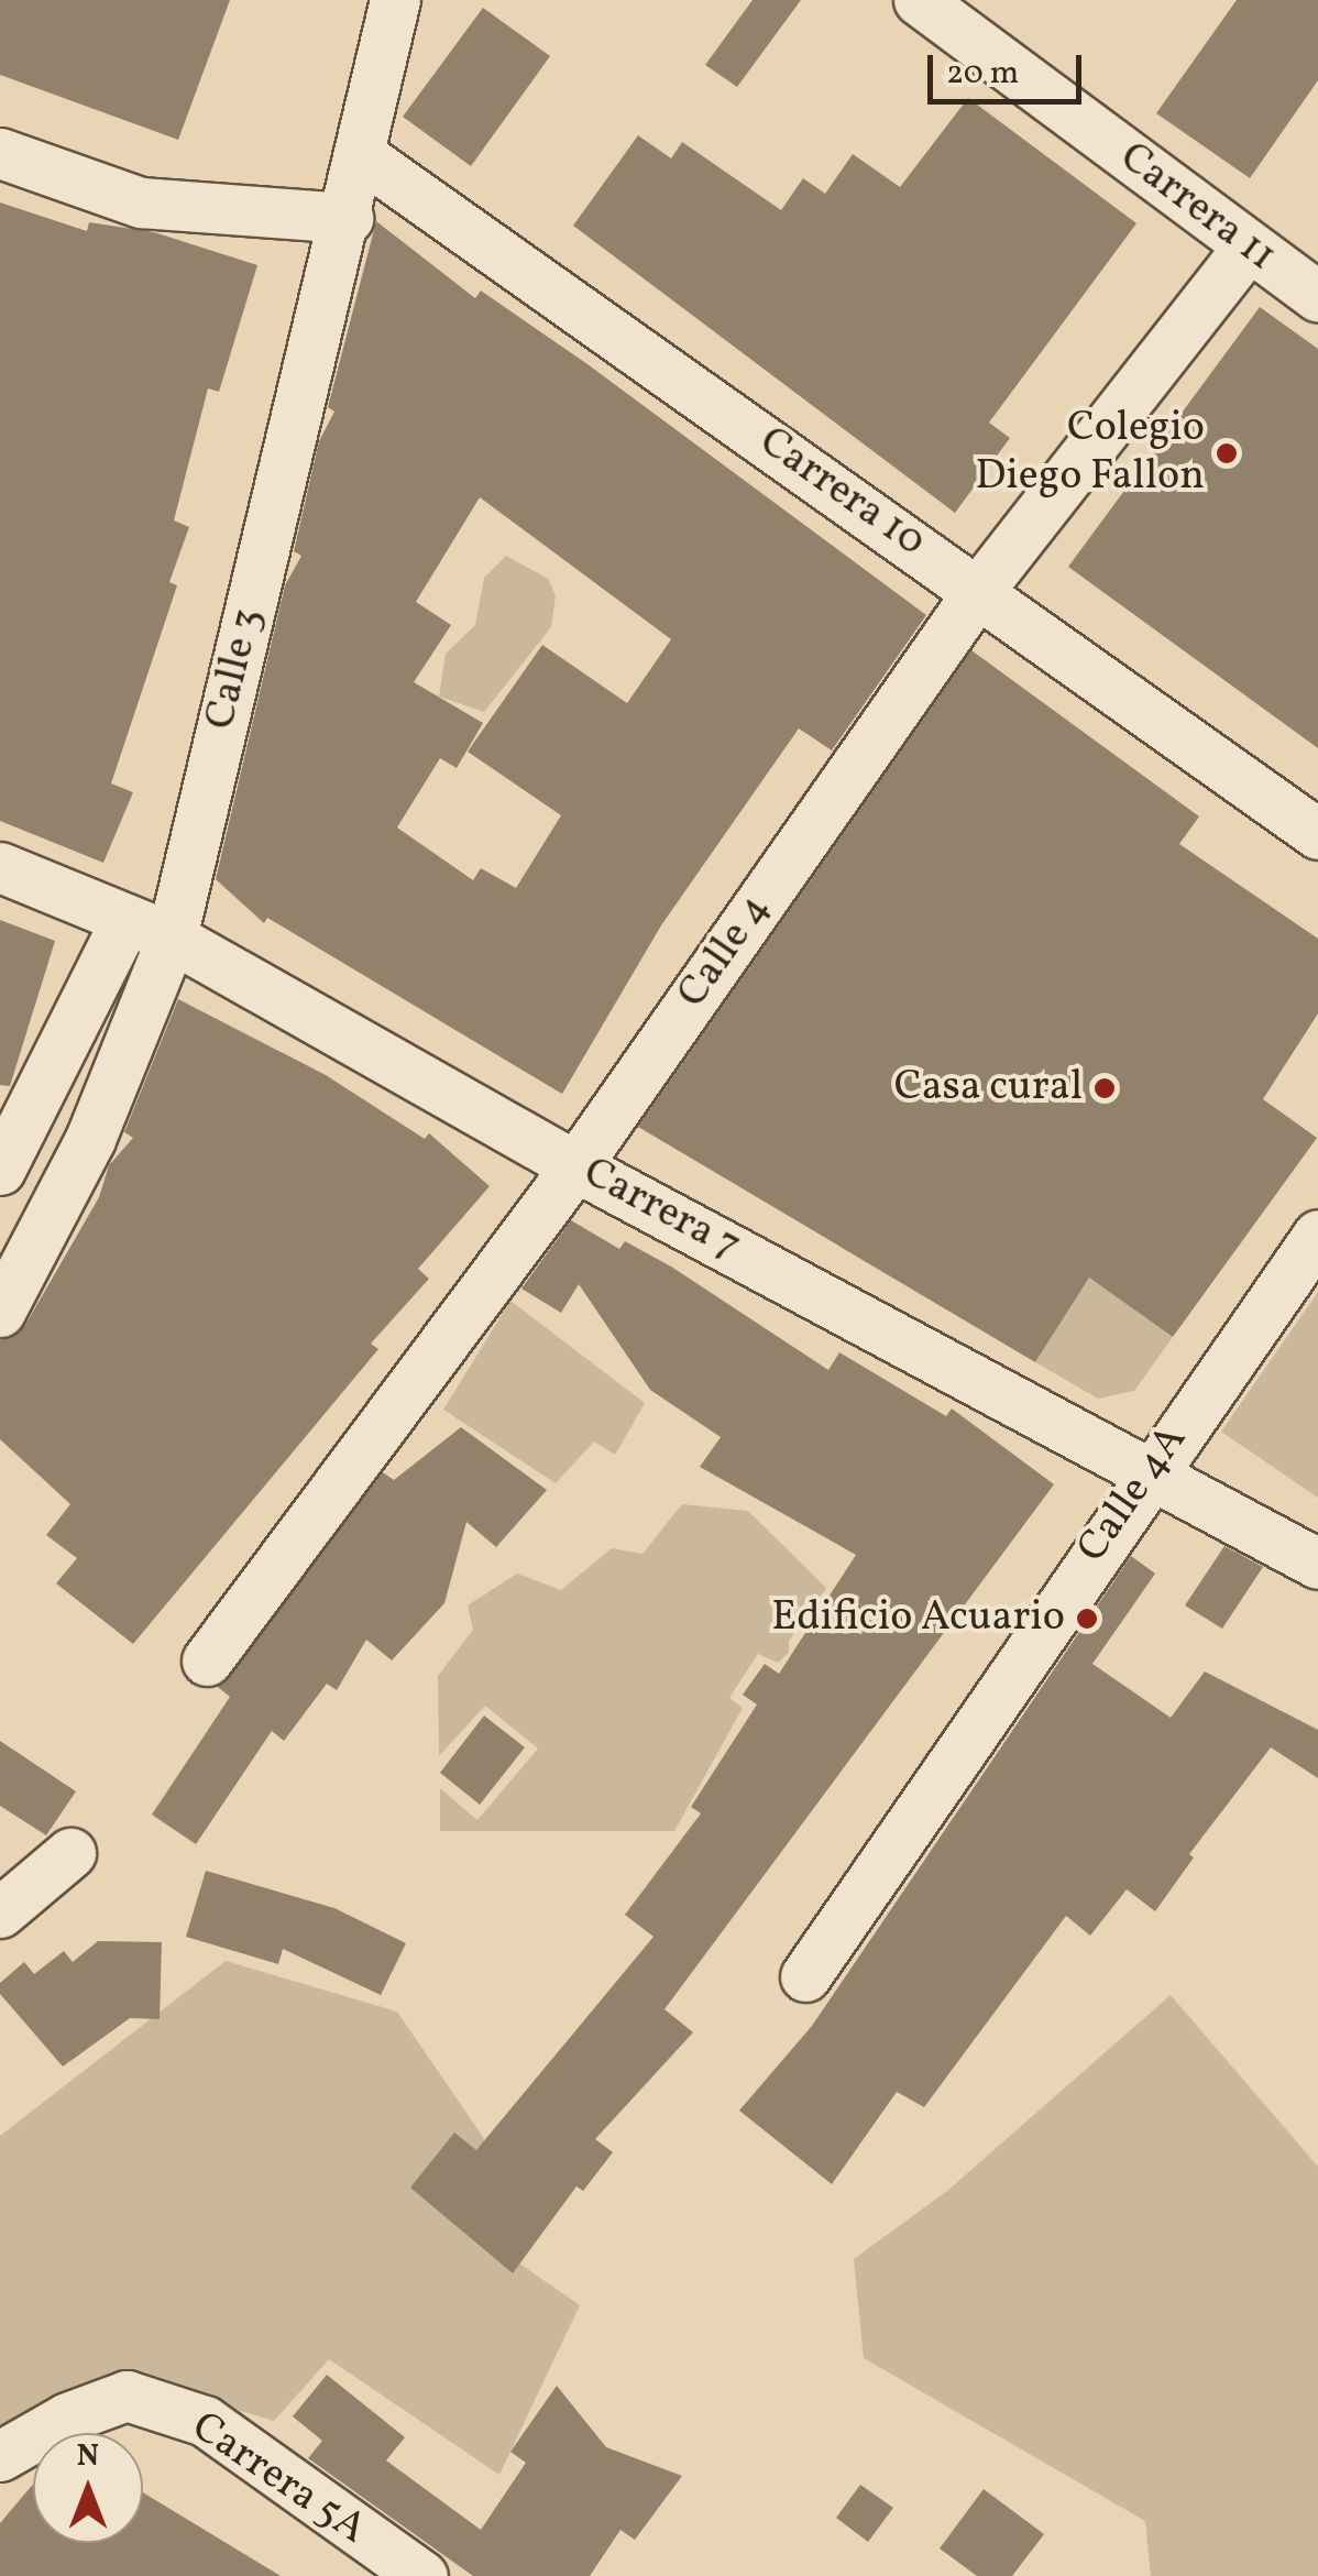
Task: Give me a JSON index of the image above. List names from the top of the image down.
{
  "streets": {
    "street": [
      "Carrera 11",
      "Carrera 10",
      "Calle 3",
      "Calle 4",
      "Carrera 7",
      "Calle 4A",
      "Carrera 5A"
    ]
  },
  "crossings": [
    ["Carrera 11", "Calle 4"],
    ["Carrera 10", "Calle 3"],
    ["Carrera 10", "Calle 4"],
    ["Calle 3", "Carrera 7"],
    ["Calle 4", "Carrera 7"],
    ["Carrera 7", "Calle 4A"]
  ],
  "places": ["Colegio Diego Fallon", "Casa cural", "Edificio Acuario"],
  "scale_bar": "20 m",
  "north": "top"
}
